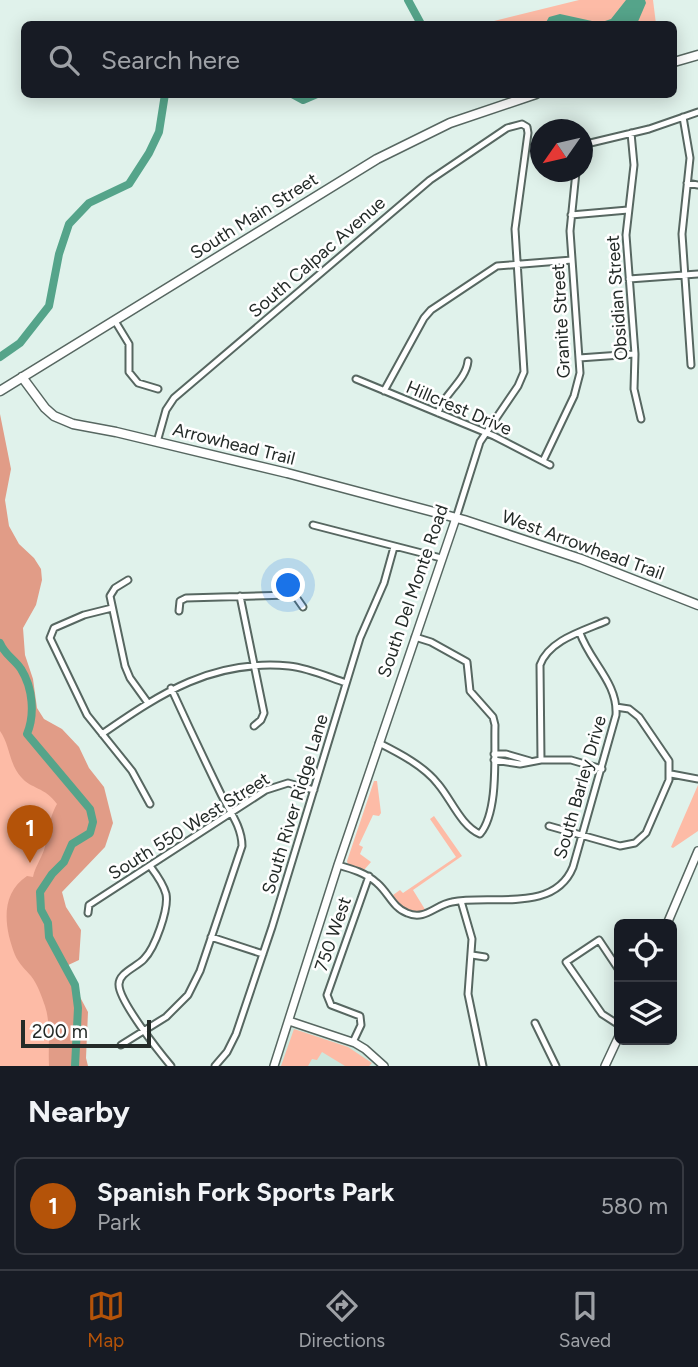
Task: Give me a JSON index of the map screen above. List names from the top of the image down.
{
  "streets": {
    "main road": ["South Main Street", "Arrowhead Trail", "West Arrowhead Trail"],
    "street": [
      "South Calpac Avenue",
      "Obsidian Street",
      "Granite Street",
      "Hillcrest Drive",
      "South Del Monte Road",
      "South Barley Drive",
      "South River Ridge Lane",
      "South 550 West Street",
      "750 West"
    ]
  },
  "crossings": [
    ["South Main Street", "Arrowhead Trail"],
    ["South Calpac Avenue", "Arrowhead Trail"],
    ["South Calpac Avenue", "South Del Monte Road"],
    ["Granite Street", "Hillcrest Drive"],
    ["Hillcrest Drive", "South Del Monte Road"],
    ["Arrowhead Trail", "West Arrowhead Trail"],
    ["Arrowhead Trail", "South Del Monte Road"],
    ["West Arrowhead Trail", "South Del Monte Road"],
    ["South Barley Drive", "750 West"],
    ["South River Ridge Lane", "South 550 West Street"]
  ],
  "scale_bar": "200 m",
  "north": "bottom left",
  "page": {
    "search": "Search here",
    "pins": "1",
    "scale": "200 m",
    "heading": "Nearby",
    "list": [
      {
        "mark": "1",
        "name": "Spanish Fork Sports Park",
        "note": "Park",
        "value": "580 m"
      }
    ],
    "nav": ["Map", "Directions", "Saved"]
  }
}
